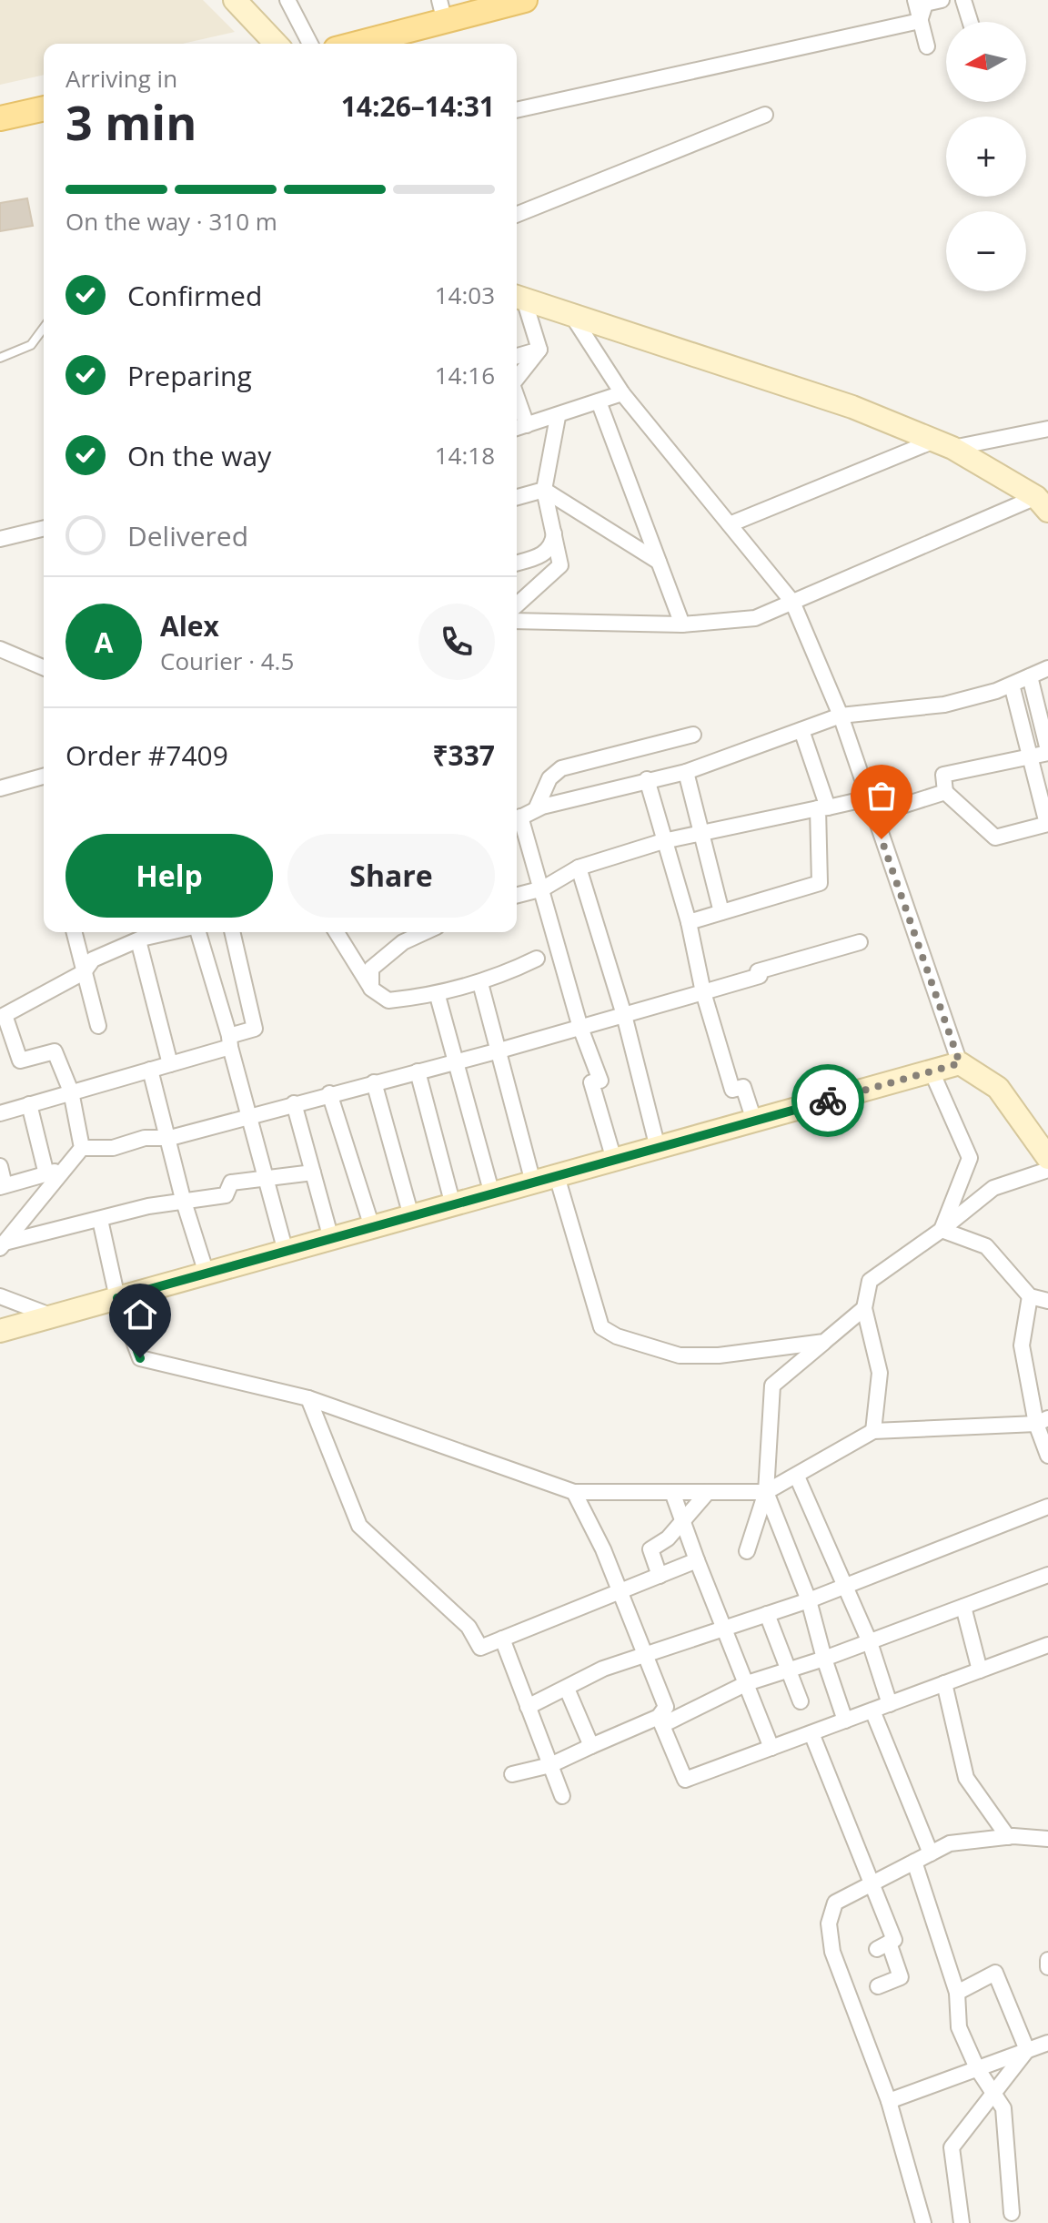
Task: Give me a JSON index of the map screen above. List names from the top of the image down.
{
  "north": "left",
  "page": {
    "map_buttons": ["+", "−"],
    "heading": ["3 min", "Arriving in", "14:26–14:31"],
    "panel": [
      "Alex",
      "Courier · 4.5",
      "Order #7409",
      "₹337"
    ],
    "bar": "On the way · 310 m",
    "list": [
      ["Confirmed", "14:03"],
      ["Preparing", "14:16"],
      ["On the way", "14:18"],
      "Delivered"
    ],
    "round": "A",
    "buttons": ["Help", "Share"]
  }
}
